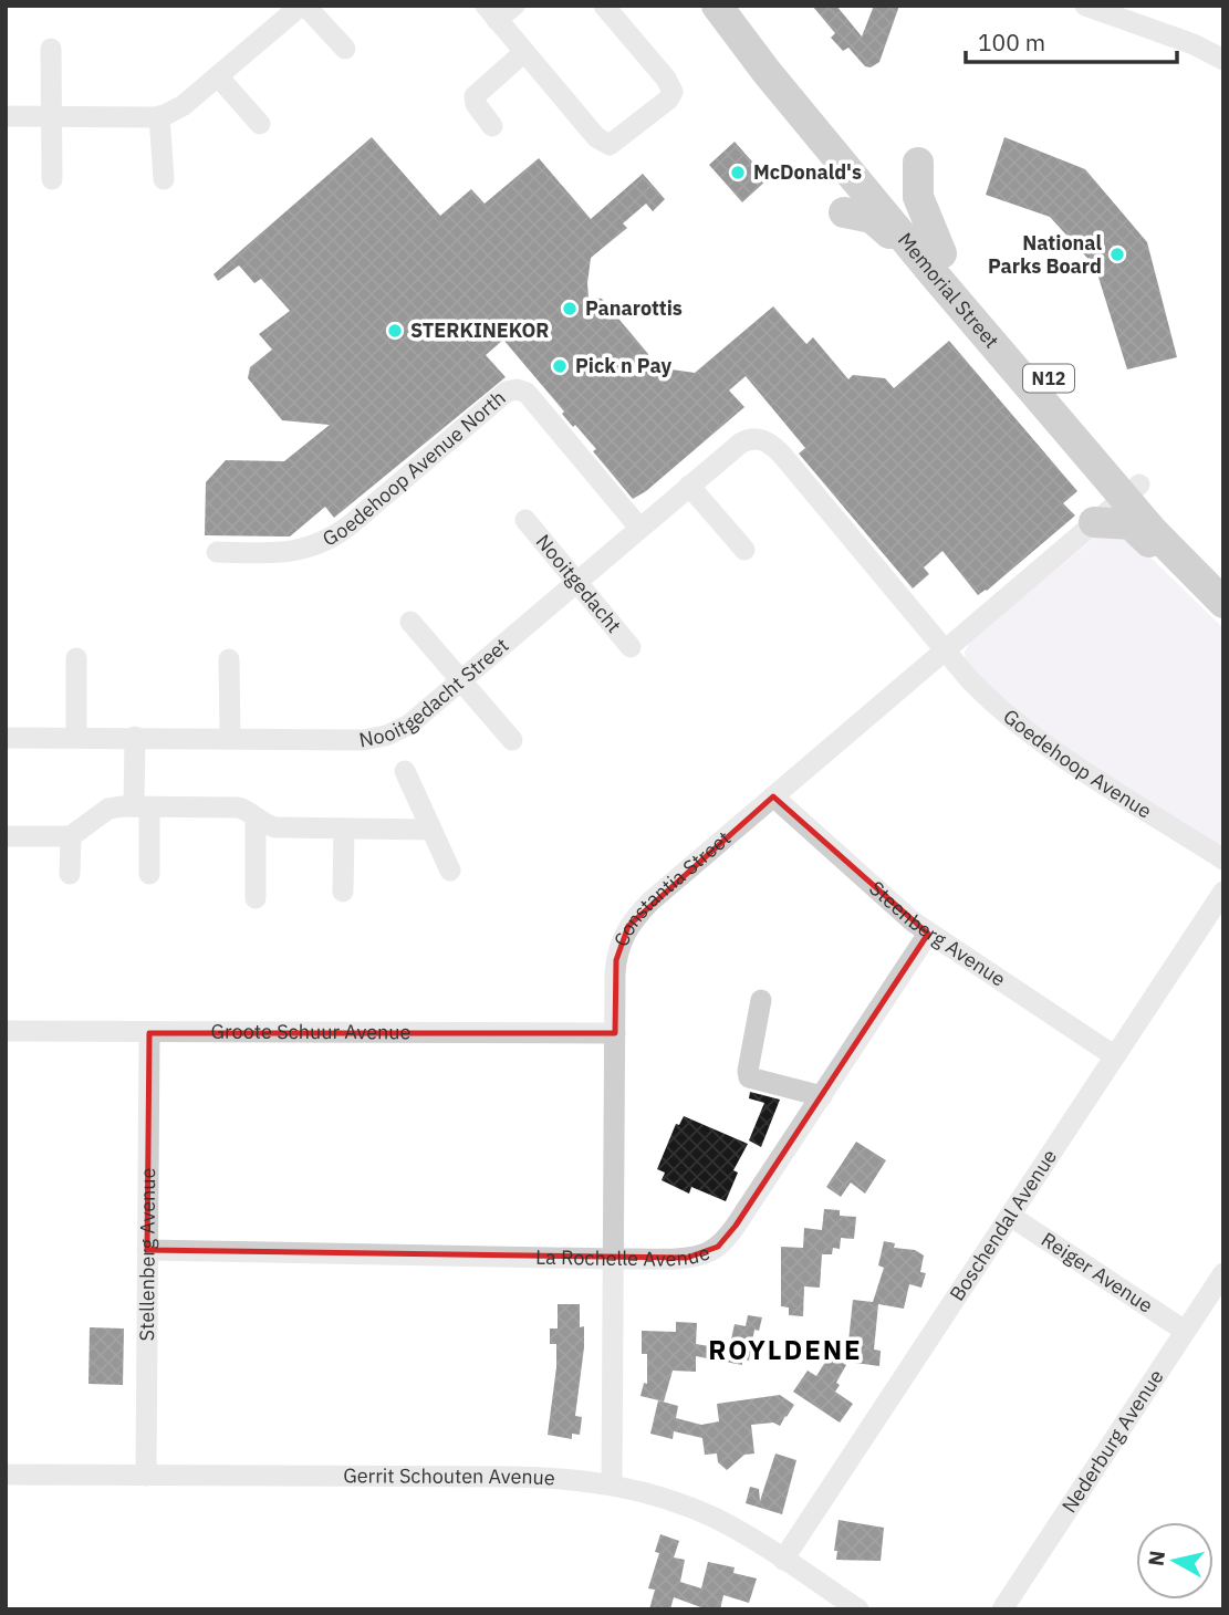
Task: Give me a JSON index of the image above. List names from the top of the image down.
{
  "streets": {
    "highway": ["Memorial Street", "N12"],
    "street": [
      "Goedehoop Avenue North",
      "Nooitgedacht",
      "Nooitgedacht Street",
      "Goedehoop Avenue",
      "Constantia Street",
      "Steenberg Avenue",
      "Groote Schuur Avenue",
      "Boschendal Avenue",
      "La Rochelle Avenue",
      "Stellenberg Avenue",
      "Reiger Avenue",
      "Nederburg Avenue",
      "Gerrit Schouten Avenue"
    ]
  },
  "crossings": [
    ["Memorial Street", "Constantia Street"],
    ["Goedehoop Avenue North", "Nooitgedacht Street"],
    ["Nooitgedacht", "Nooitgedacht Street"],
    ["Nooitgedacht Street", "Goedehoop Avenue"],
    ["Nooitgedacht Street", "Constantia Street"],
    ["Goedehoop Avenue", "Constantia Street"],
    ["Constantia Street", "Steenberg Avenue"],
    ["Constantia Street", "Groote Schuur Avenue"],
    ["Constantia Street", "La Rochelle Avenue"],
    ["Constantia Street", "Gerrit Schouten Avenue"],
    ["Steenberg Avenue", "Boschendal Avenue"],
    ["Steenberg Avenue", "La Rochelle Avenue"],
    ["Groote Schuur Avenue", "Stellenberg Avenue"],
    ["Boschendal Avenue", "Reiger Avenue"],
    ["Boschendal Avenue", "Gerrit Schouten Avenue"],
    ["La Rochelle Avenue", "Stellenberg Avenue"],
    ["Stellenberg Avenue", "Gerrit Schouten Avenue"],
    ["Reiger Avenue", "Nederburg Avenue"]
  ],
  "districts": ["ROYLDENE"],
  "places": [
    "McDonald's",
    "National Parks Board",
    "Panarottis",
    "STERKINEKOR",
    "Pick n Pay"
  ],
  "scale_bar": "100 m",
  "north": "left"
}
